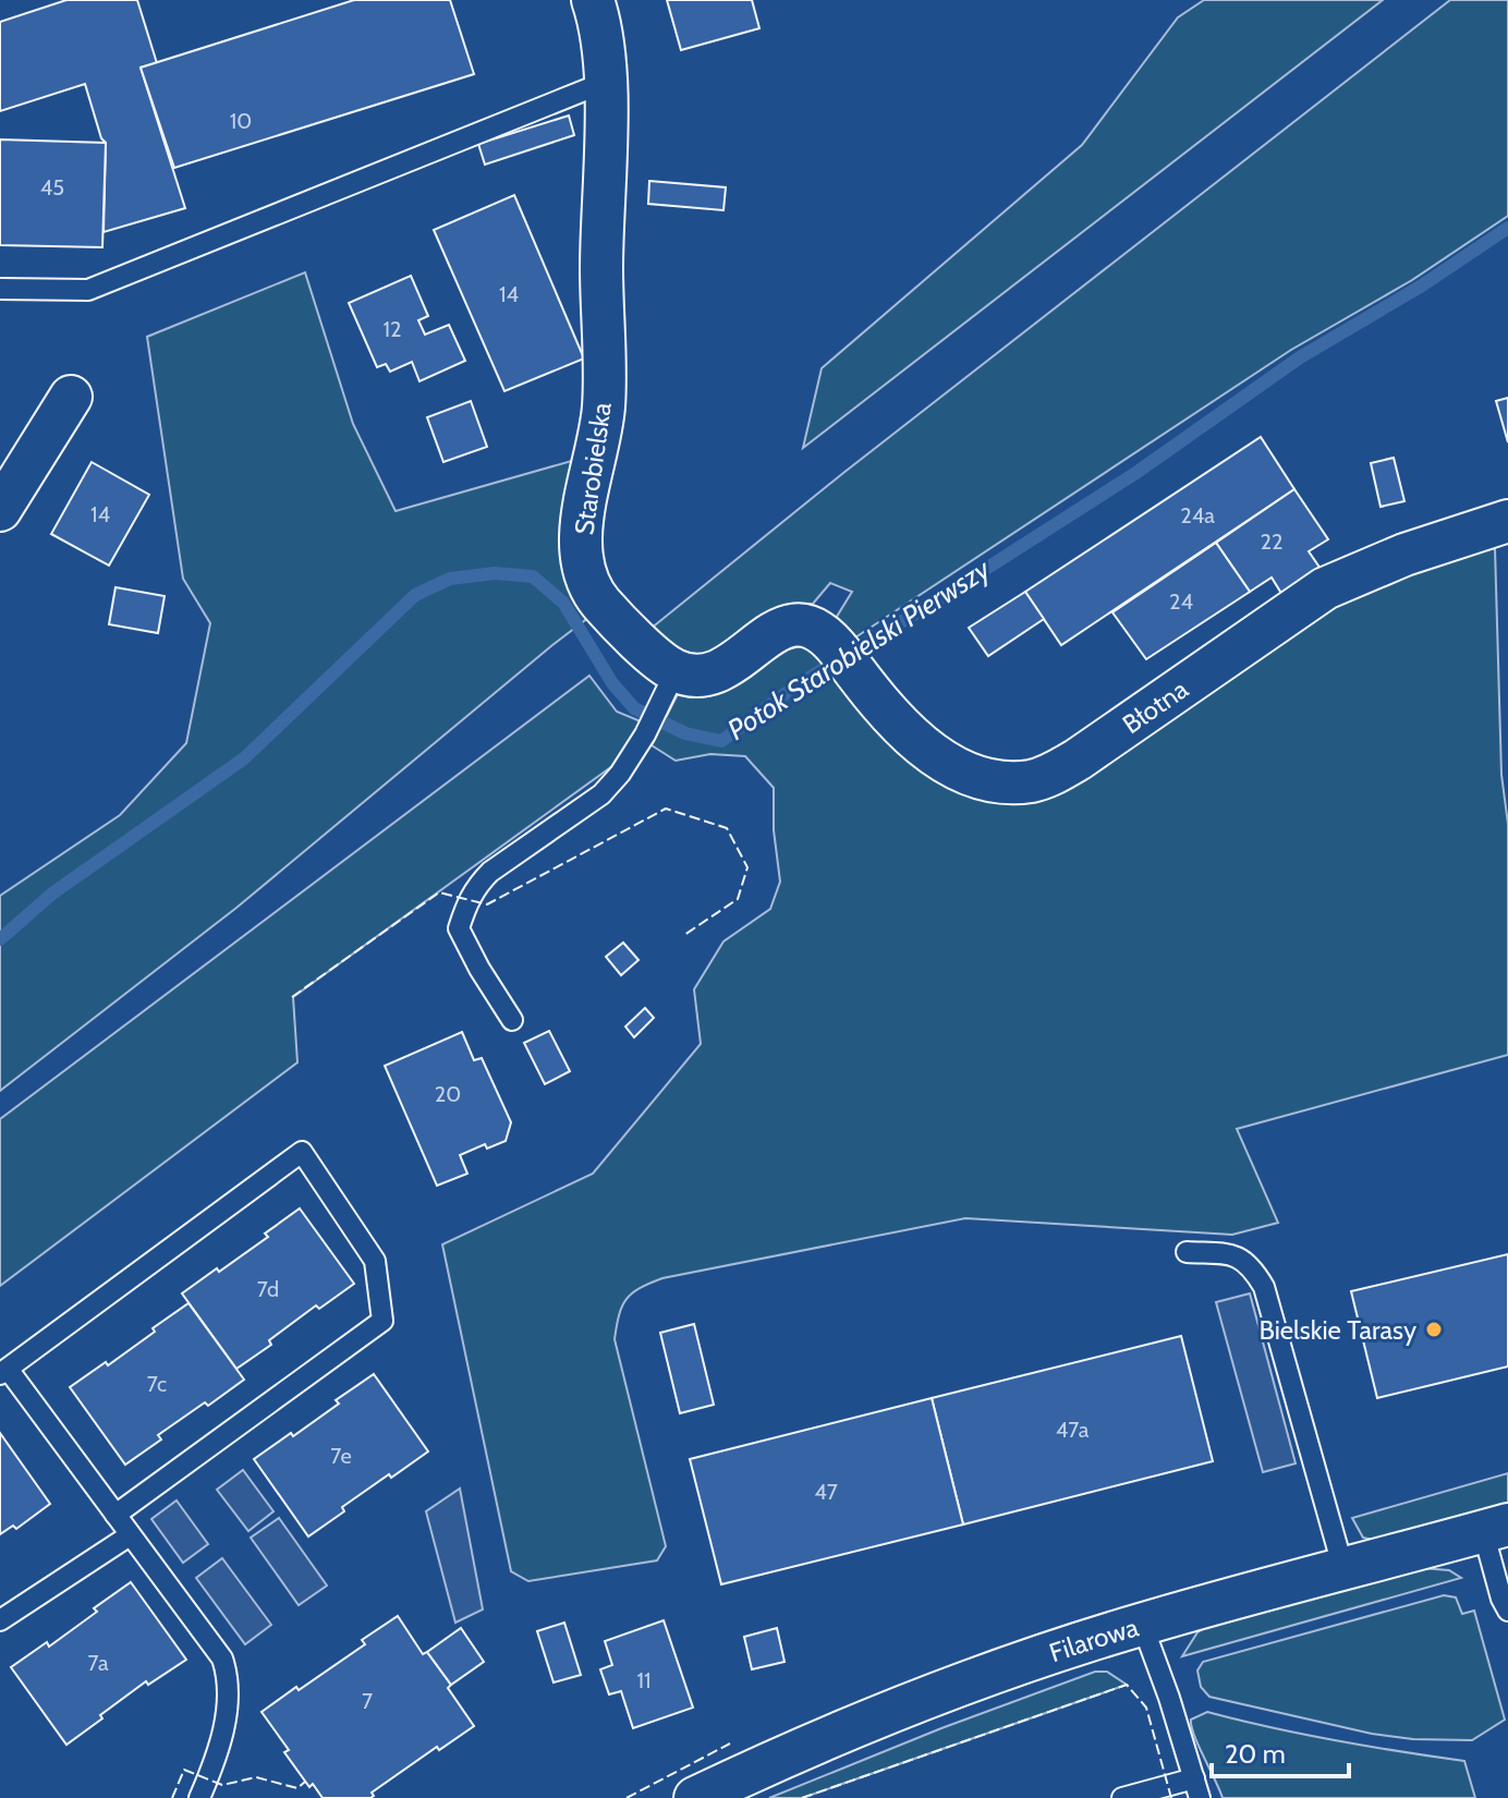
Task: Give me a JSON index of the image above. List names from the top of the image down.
{
  "streets": {
    "street": ["Starobielska", "Błotna", "Filarowa"]
  },
  "crossings": [
    ["Starobielska", "Błotna"]
  ],
  "water": ["Potok Starobielski Pierwszy"],
  "places": ["Bielskie Tarasy"],
  "house_numbers": [
    "10",
    "45",
    "14",
    "12",
    "14",
    "24a",
    "22",
    "24",
    "20",
    "7d",
    "7c",
    "47a",
    "7e",
    "47",
    "7a",
    "11",
    "7"
  ],
  "scale_bar": "20 m"
}
